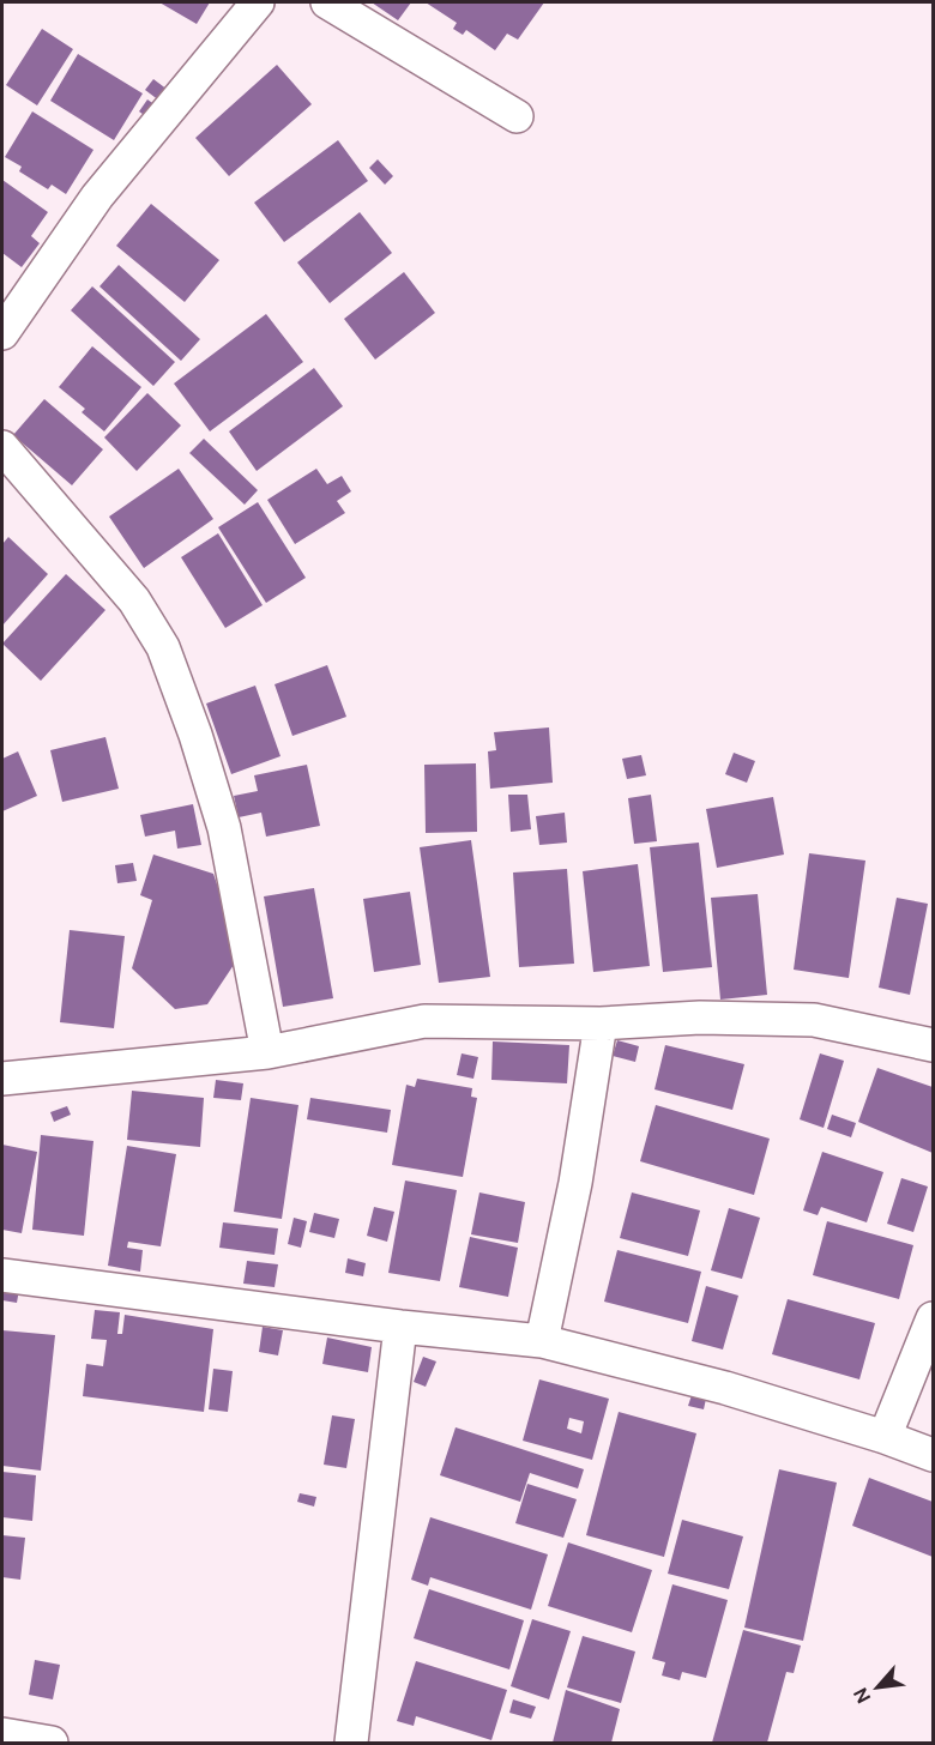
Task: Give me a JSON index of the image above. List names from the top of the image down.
{
  "north": "bottom left"
}
